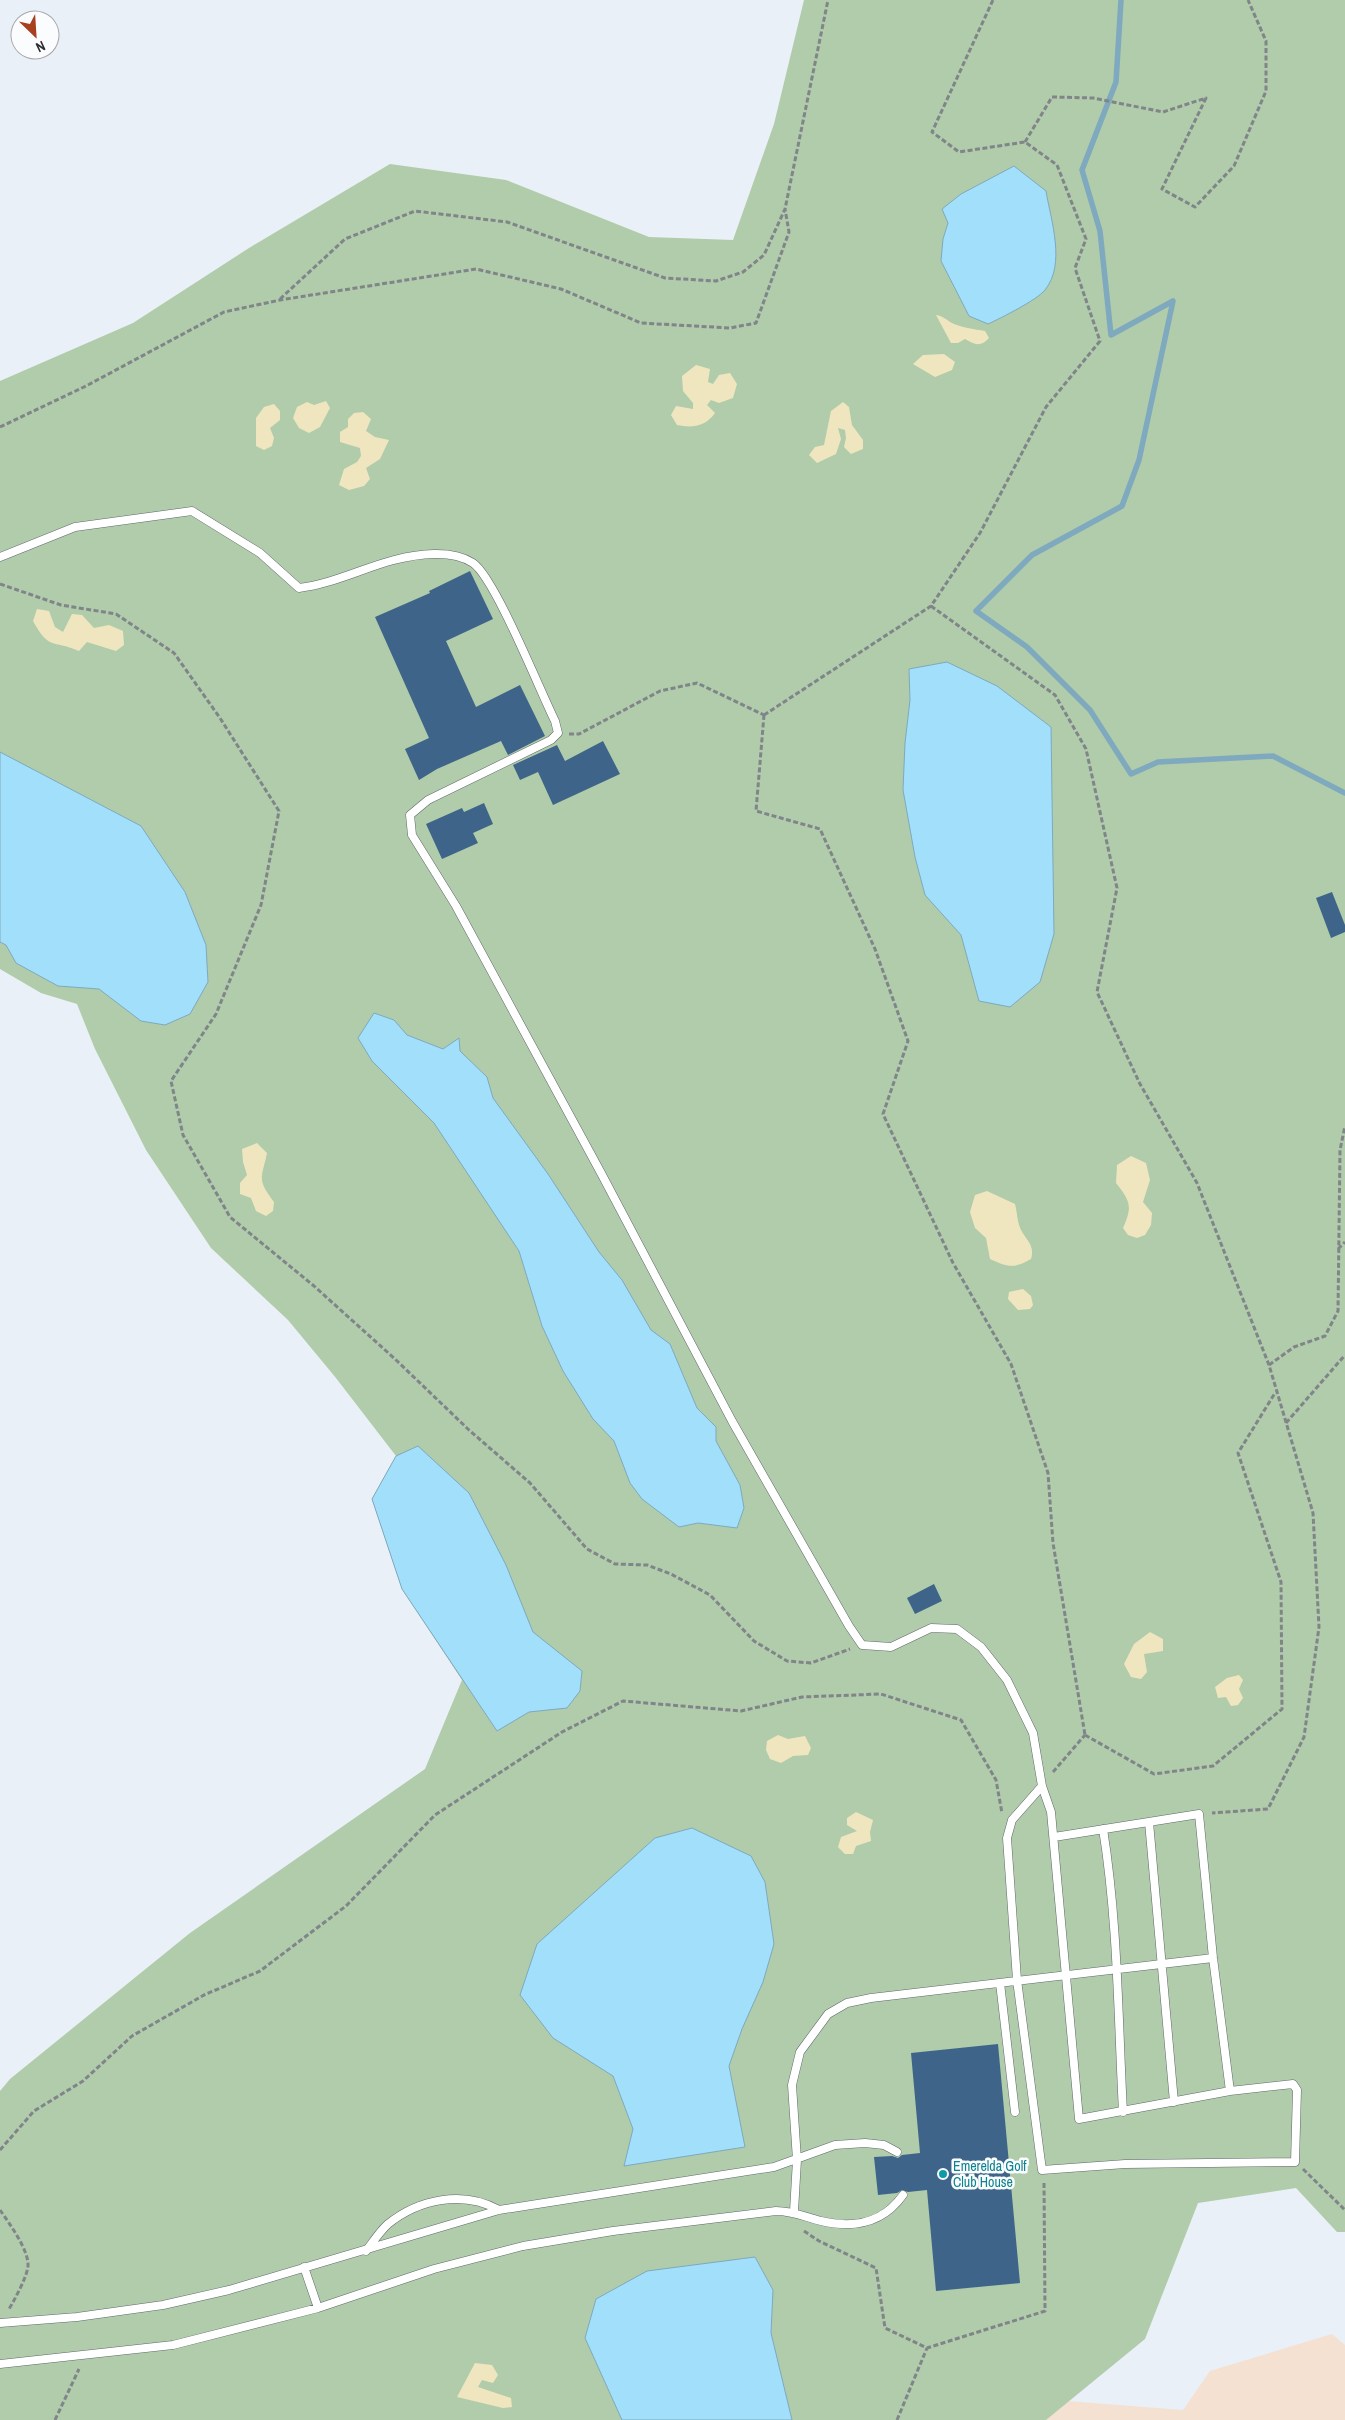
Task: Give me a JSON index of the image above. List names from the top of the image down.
{
  "places": ["Emerelda Golf Club House"],
  "north": "bottom right"
}
